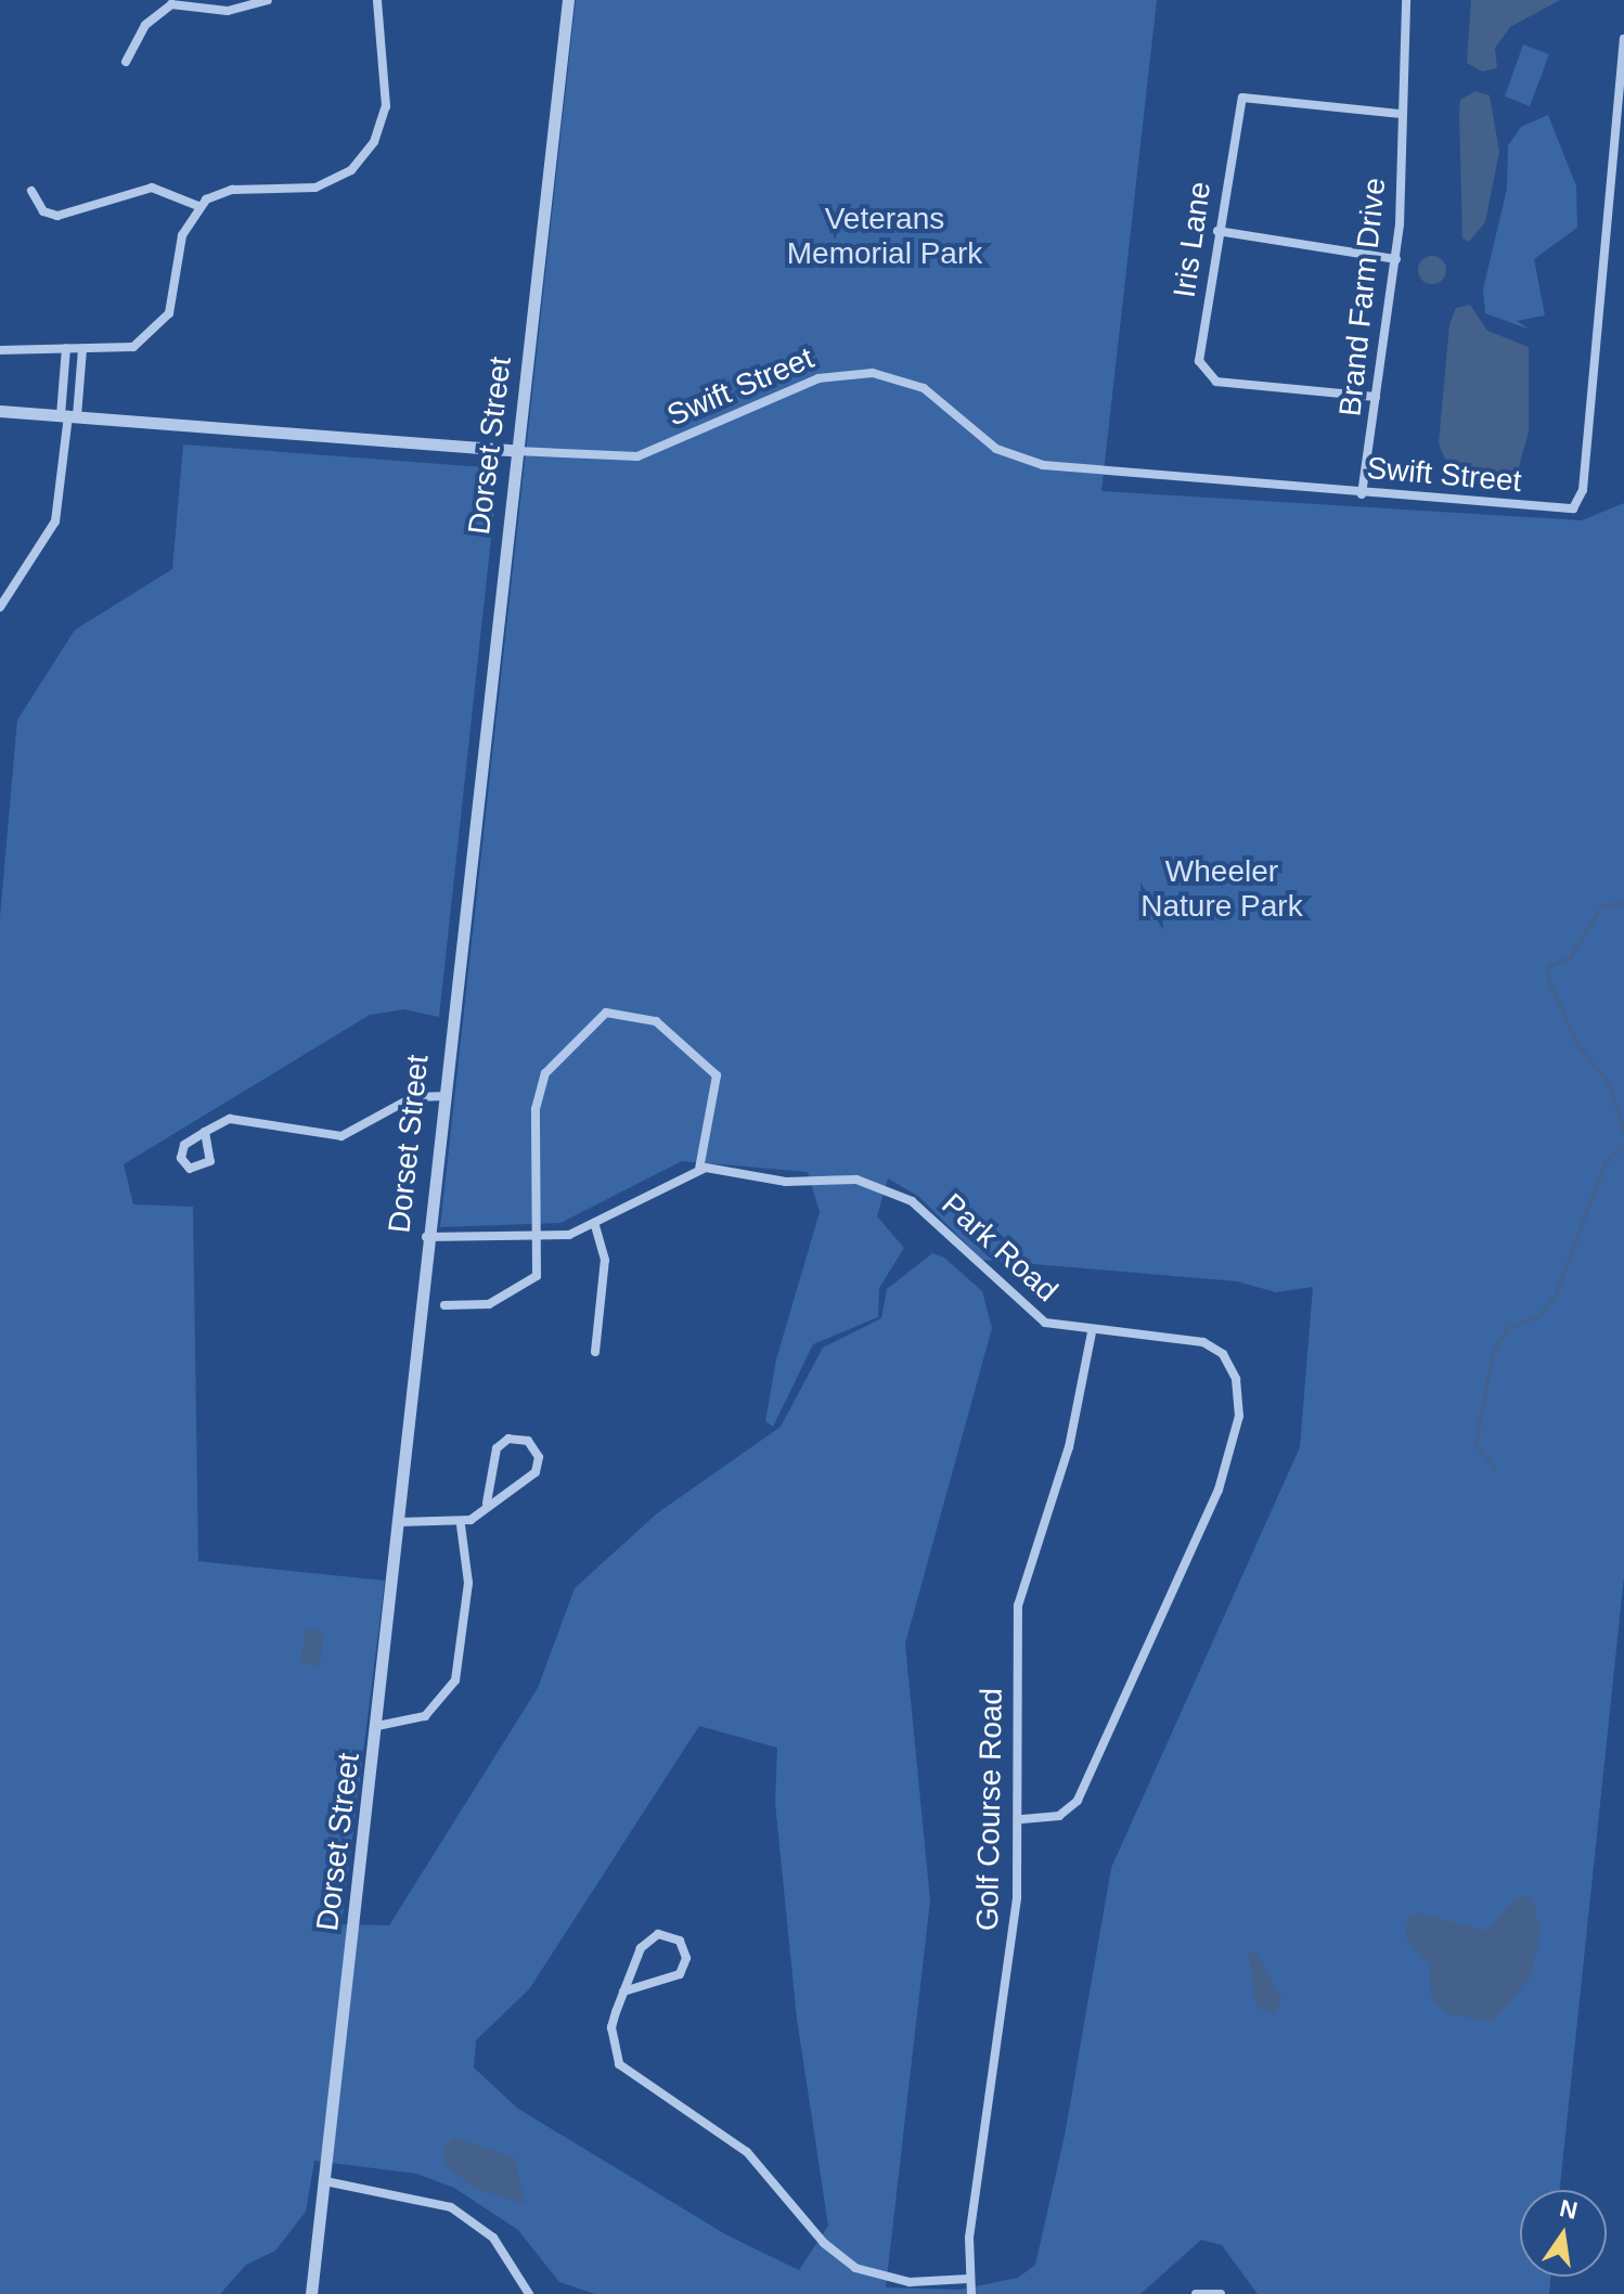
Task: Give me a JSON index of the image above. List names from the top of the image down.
{
  "streets": {
    "street": [
      "Iris Lane",
      "Brand Farm Drive",
      "Swift Street",
      "Dorset Street",
      "Park Road",
      "Golf Course Road"
    ]
  },
  "crossings": [
    ["Iris Lane", "Brand Farm Drive"],
    ["Brand Farm Drive", "Swift Street"],
    ["Swift Street", "Dorset Street"],
    ["Park Road", "Golf Course Road"]
  ],
  "parks": ["Veterans Memorial Park", "Wheeler Nature Park"],
  "north": "top"
}
